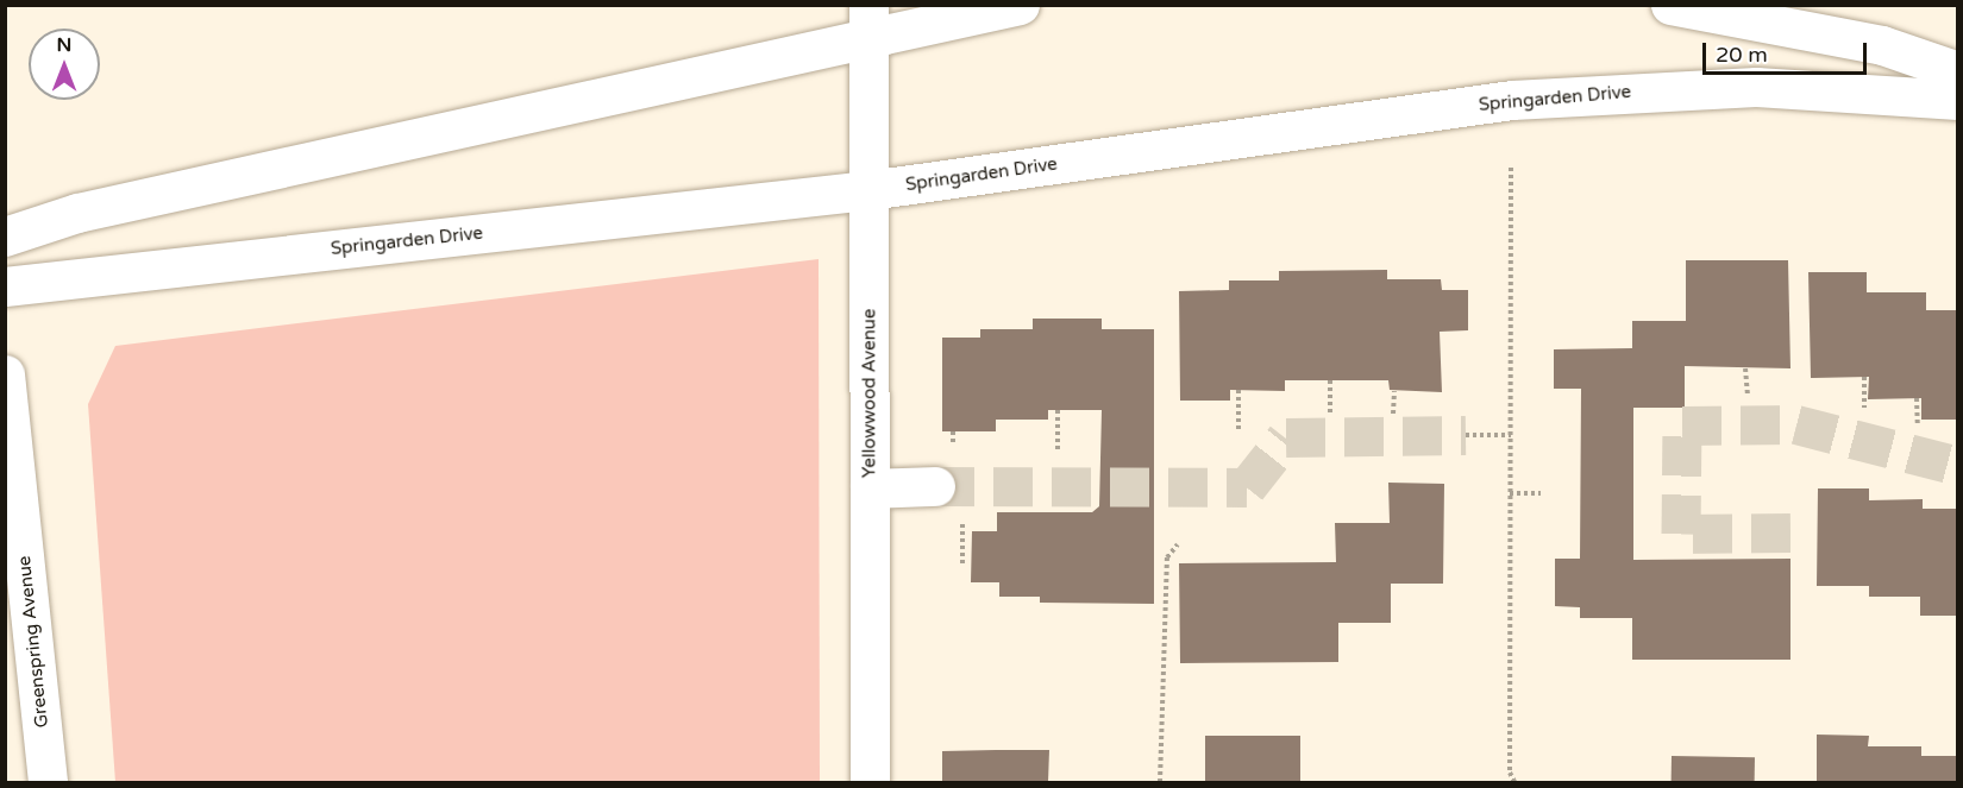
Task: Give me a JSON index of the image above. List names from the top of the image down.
{
  "streets": {
    "street": ["Springarden Drive", "Yellowwood Avenue", "Greenspring Avenue"]
  },
  "crossings": [
    ["Springarden Drive", "Yellowwood Avenue"]
  ],
  "scale_bar": "20 m",
  "north": "top"
}
